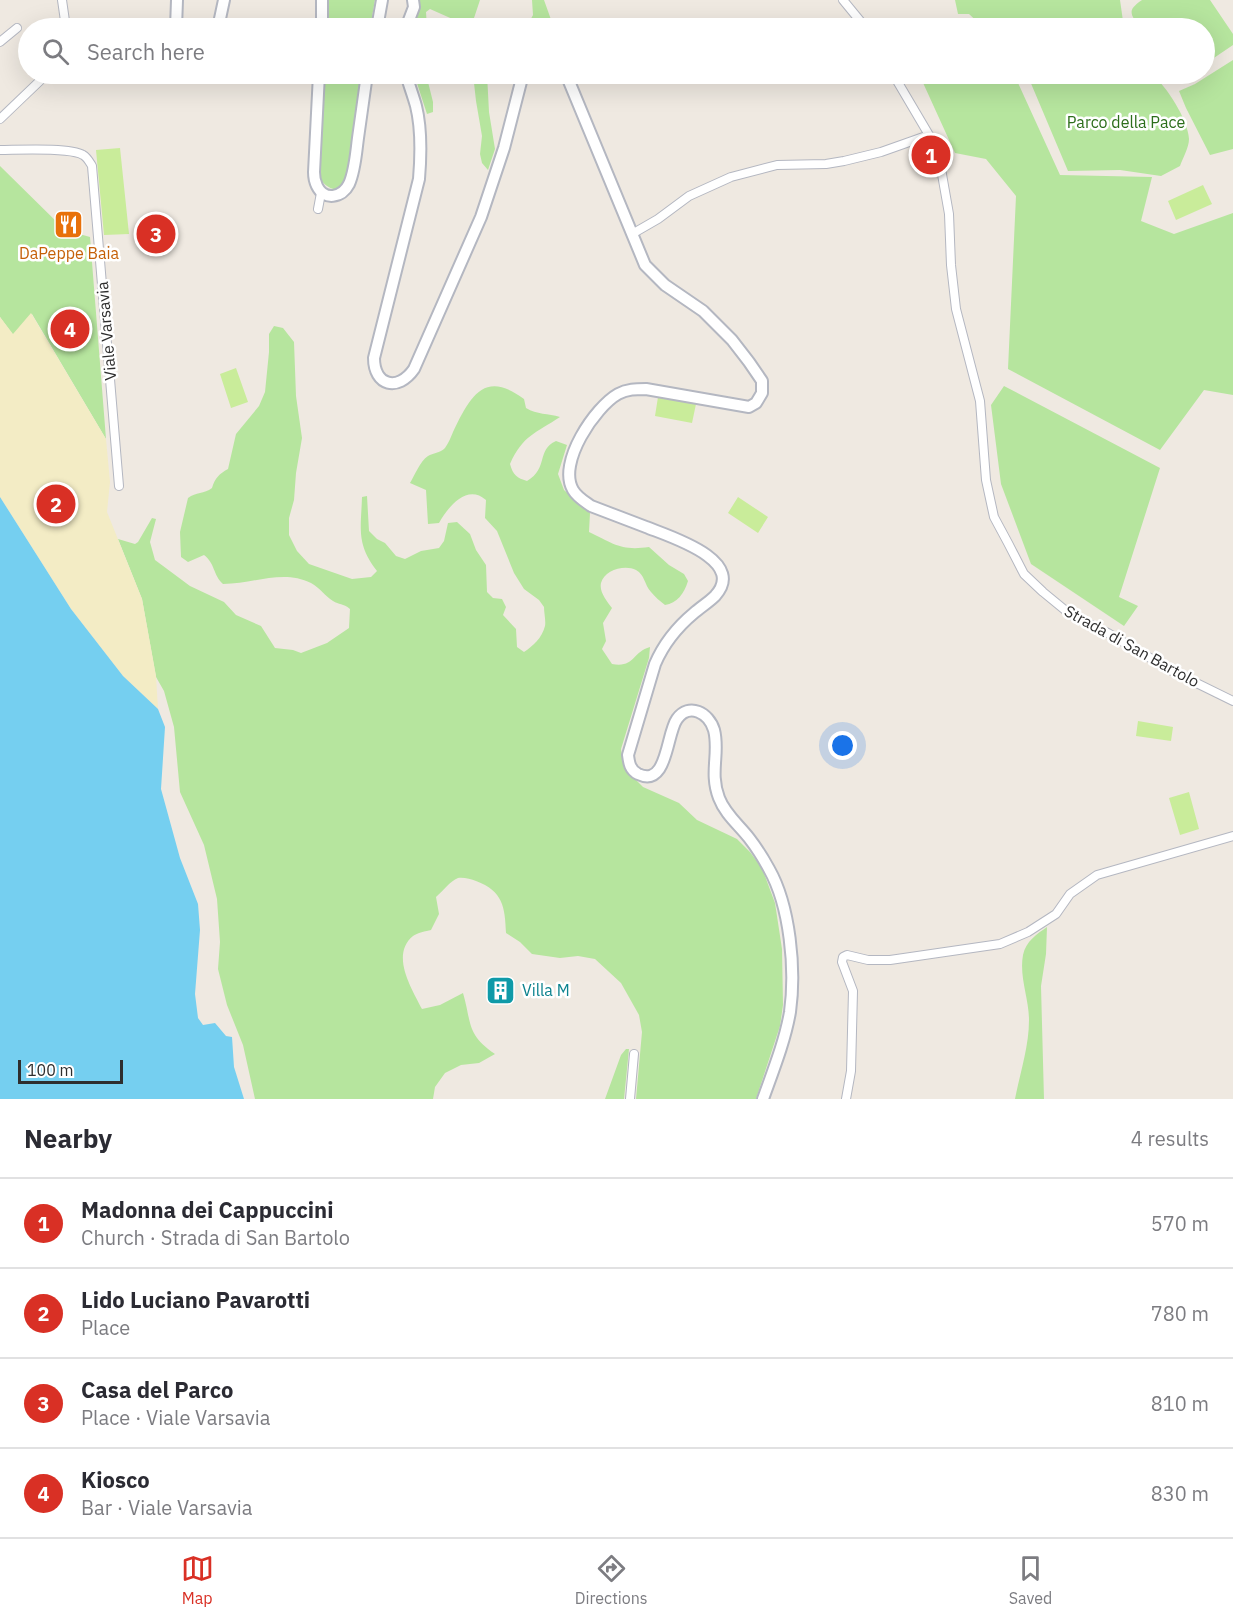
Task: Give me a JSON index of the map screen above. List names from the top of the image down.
{
  "streets": {
    "street": ["Viale Varsavia", "Strada di San Bartolo"]
  },
  "parks": ["Parco della Pace"],
  "places": {
    "restaurant": ["DaPeppe Baia"],
    "building": ["Villa M"]
  },
  "scale_bar": "100 m",
  "page": {
    "search": "Search here",
    "pins": [
      "1",
      "3",
      "4",
      "2"
    ],
    "scale": "100 m",
    "heading": ["Nearby", "4 results"],
    "list": [
      {
        "mark": "1",
        "name": "Madonna dei Cappuccini",
        "note": "Church · Strada di San Bartolo",
        "value": "570 m"
      },
      {
        "mark": "2",
        "name": "Lido Luciano Pavarotti",
        "note": "Place",
        "value": "780 m"
      },
      {
        "mark": "3",
        "name": "Casa del Parco",
        "note": "Place · Viale Varsavia",
        "value": "810 m"
      },
      {
        "mark": "4",
        "name": "Kiosco",
        "note": "Bar · Viale Varsavia",
        "value": "830 m"
      }
    ],
    "nav": ["Map", "Directions", "Saved"]
  }
}
